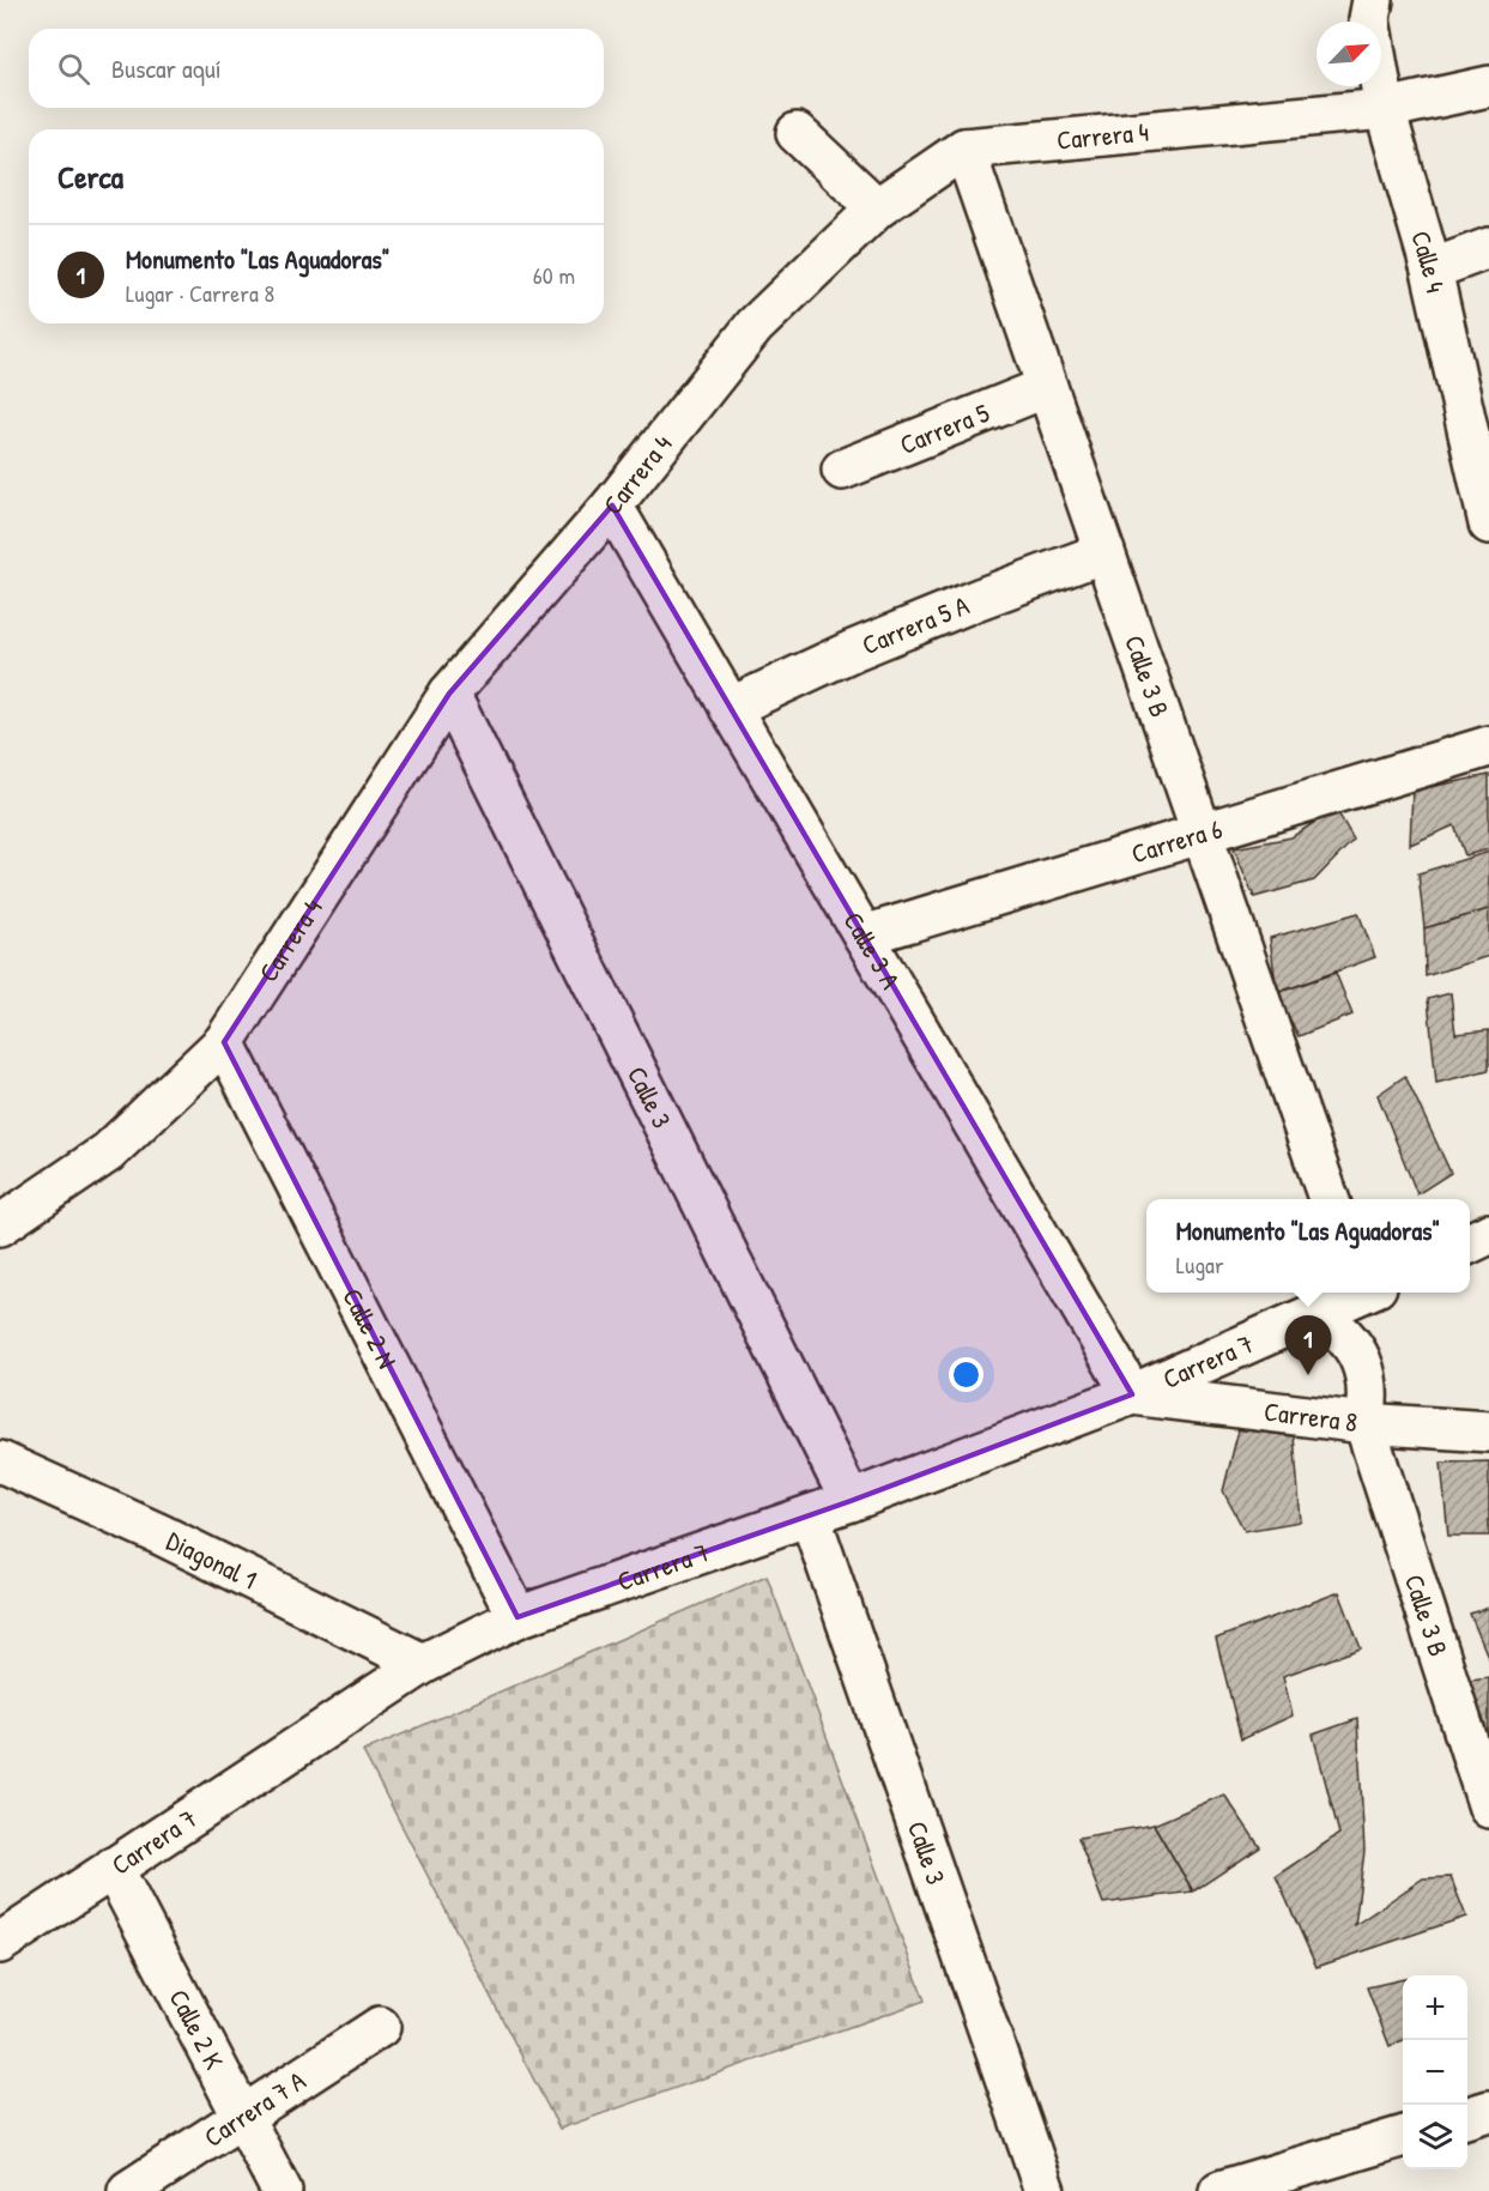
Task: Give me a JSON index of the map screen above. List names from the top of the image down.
{
  "streets": {
    "street": [
      "Carrera 4",
      "Calle 4",
      "Carrera 5",
      "Carrera 5 A",
      "Calle 3 B",
      "Carrera 6",
      "Calle 3 A",
      "Calle 3",
      "Calle 2 N",
      "Carrera 7",
      "Carrera 8",
      "Diagonal 1",
      "Calle 2 K",
      "Carrera 7 A"
    ]
  },
  "crossings": [
    ["Carrera 4", "Calle 4"],
    ["Carrera 4", "Calle 3 B"],
    ["Carrera 4", "Calle 3 A"],
    ["Carrera 4", "Calle 3"],
    ["Carrera 4", "Calle 2 N"],
    ["Carrera 5", "Calle 3 B"],
    ["Carrera 5 A", "Calle 3 B"],
    ["Carrera 5 A", "Calle 3 A"],
    ["Calle 3 B", "Carrera 6"],
    ["Calle 3 B", "Carrera 8"],
    ["Carrera 6", "Calle 3 A"],
    ["Calle 3 A", "Carrera 7"],
    ["Calle 3 A", "Carrera 8"],
    ["Calle 3", "Carrera 7"],
    ["Calle 2 N", "Carrera 7"],
    ["Carrera 7", "Carrera 8"],
    ["Carrera 7", "Diagonal 1"],
    ["Carrera 7", "Calle 2 K"],
    ["Calle 2 K", "Carrera 7 A"]
  ],
  "north": "top right",
  "page": {
    "search": "Buscar aquí",
    "heading": "Cerca",
    "list": [
      {
        "mark": "1",
        "name": "Monumento \"Las Aguadoras\"",
        "note": "Lugar · Carrera 8",
        "value": "60 m"
      }
    ],
    "popup": ["Monumento \"Las Aguadoras\"", "Lugar"],
    "pins": "1",
    "map_buttons": ["+", "−"]
  }
}
